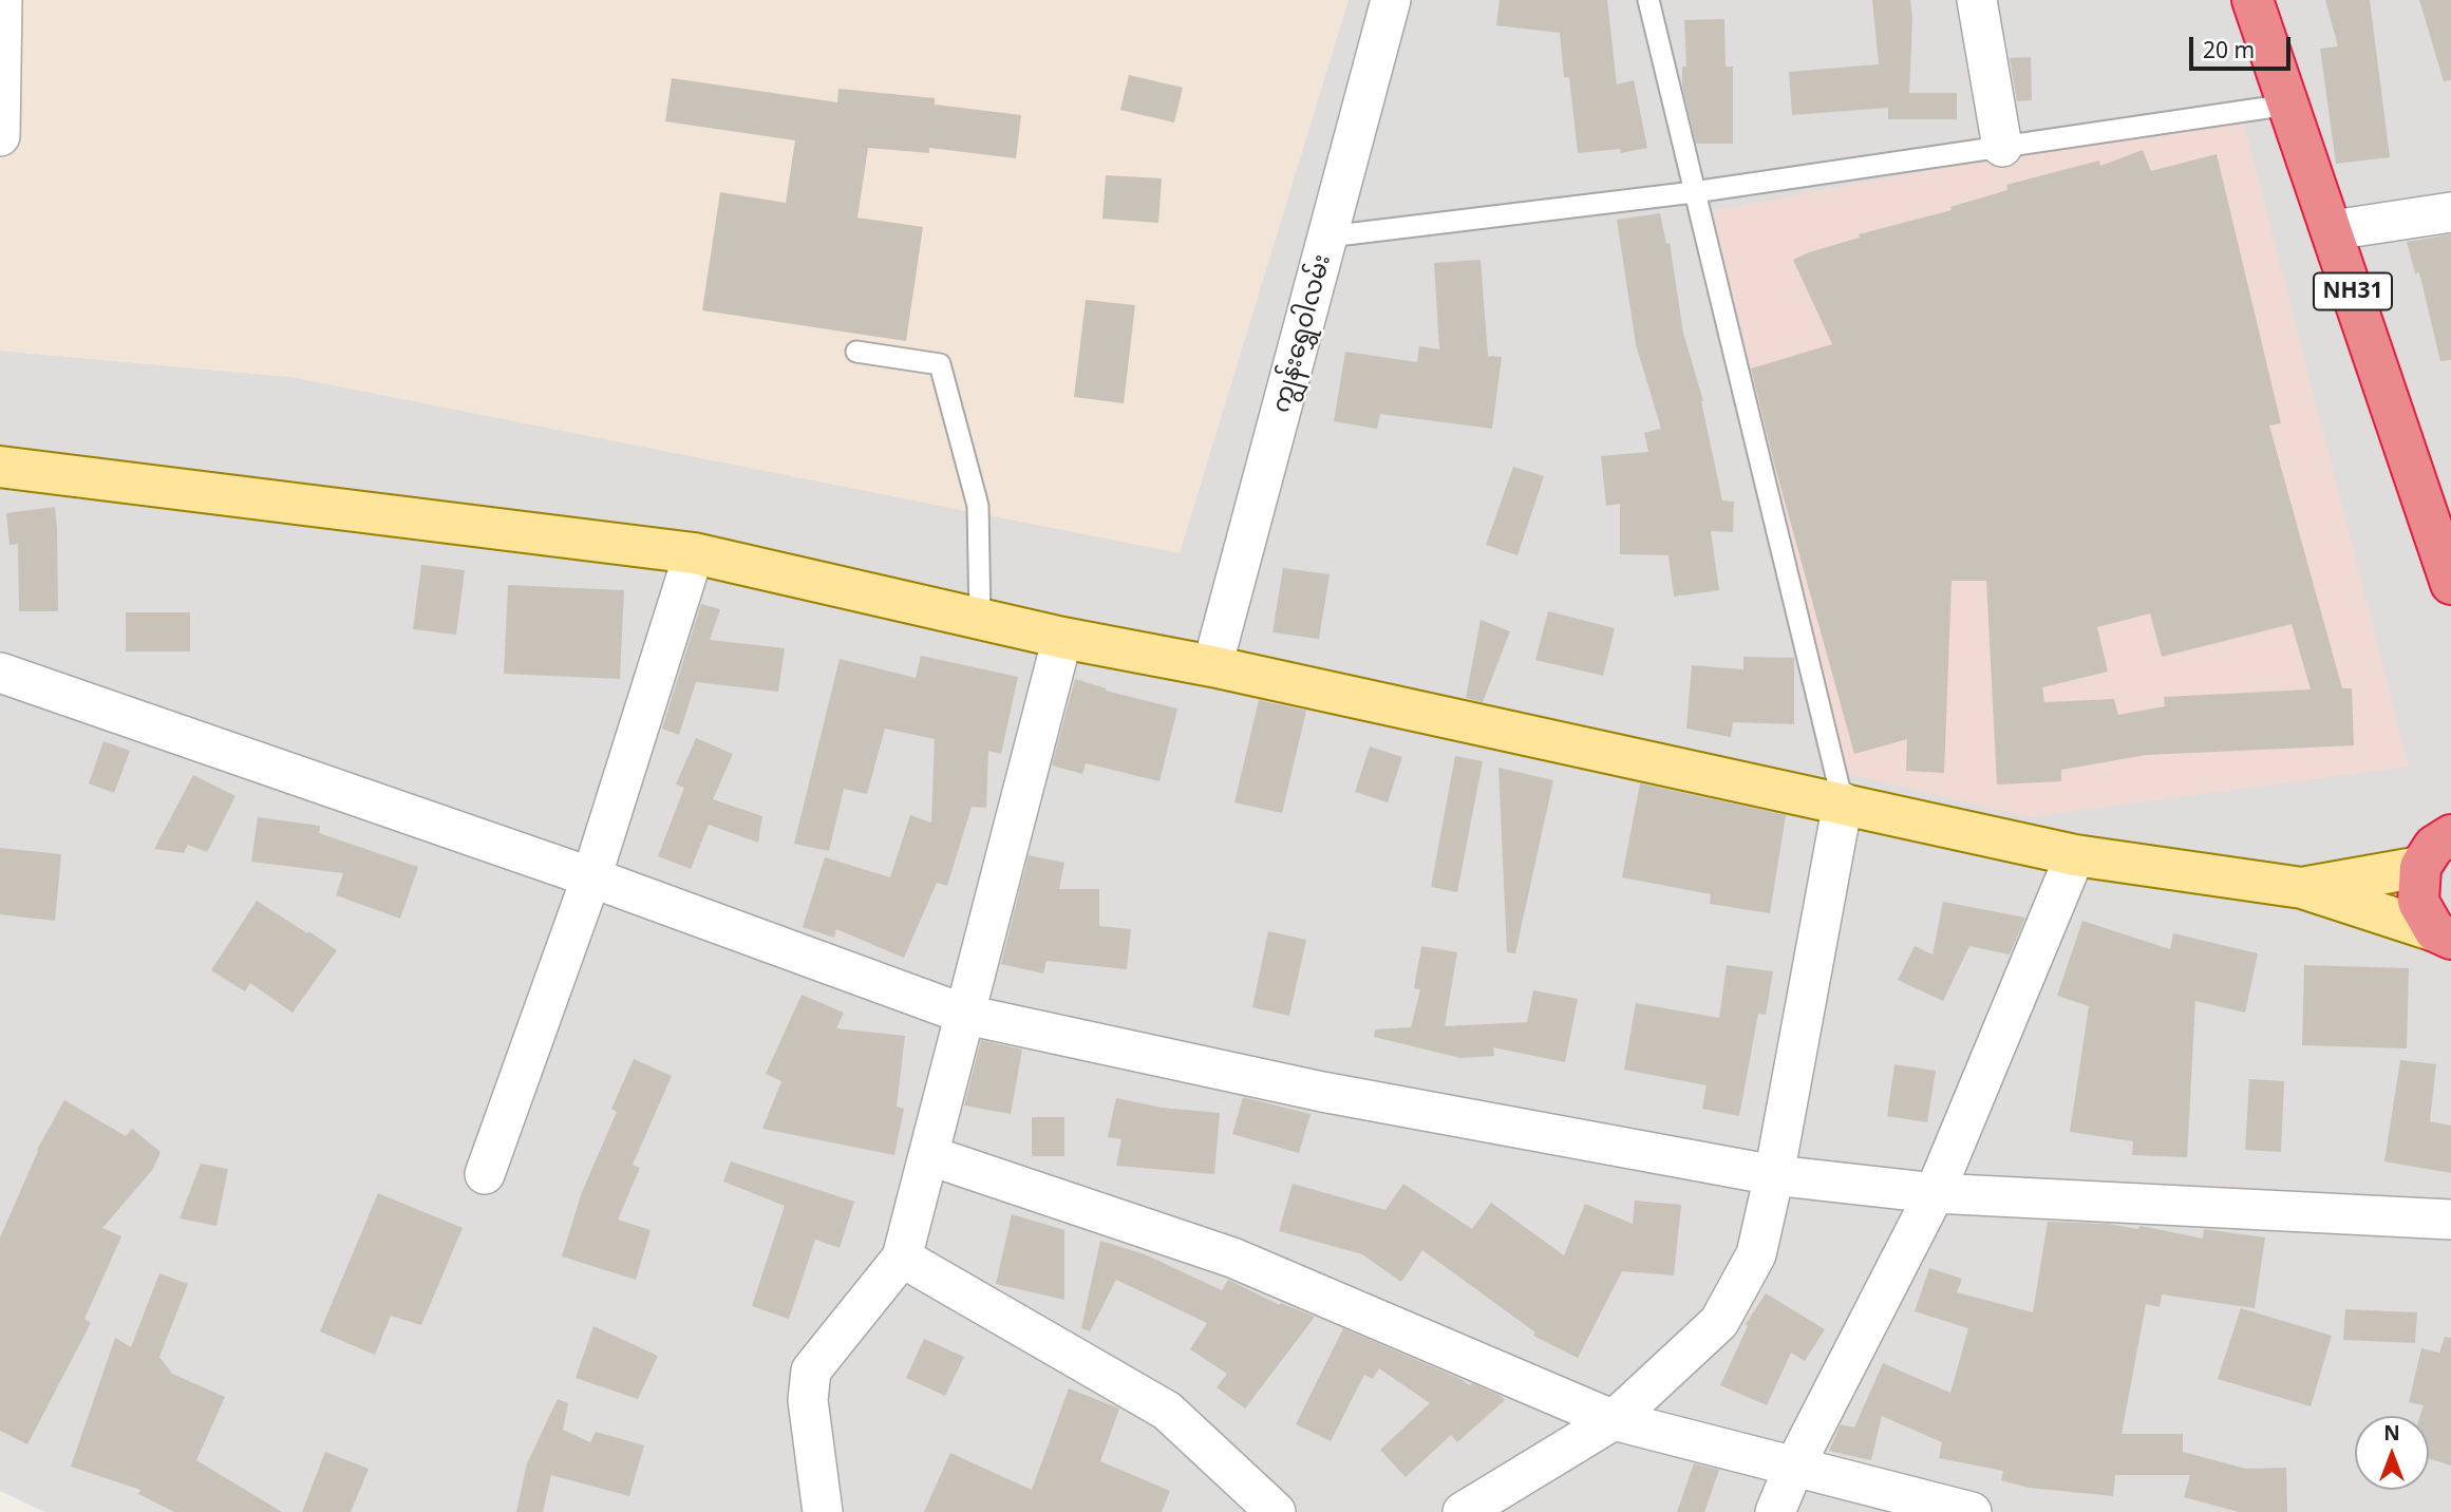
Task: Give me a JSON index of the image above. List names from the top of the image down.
{
  "streets": {
    "highway": ["NH31"],
    "street": ["ကျွန်းရွှေဝါလမ်း"]
  },
  "scale_bar": "20 m",
  "north": "top"
}
